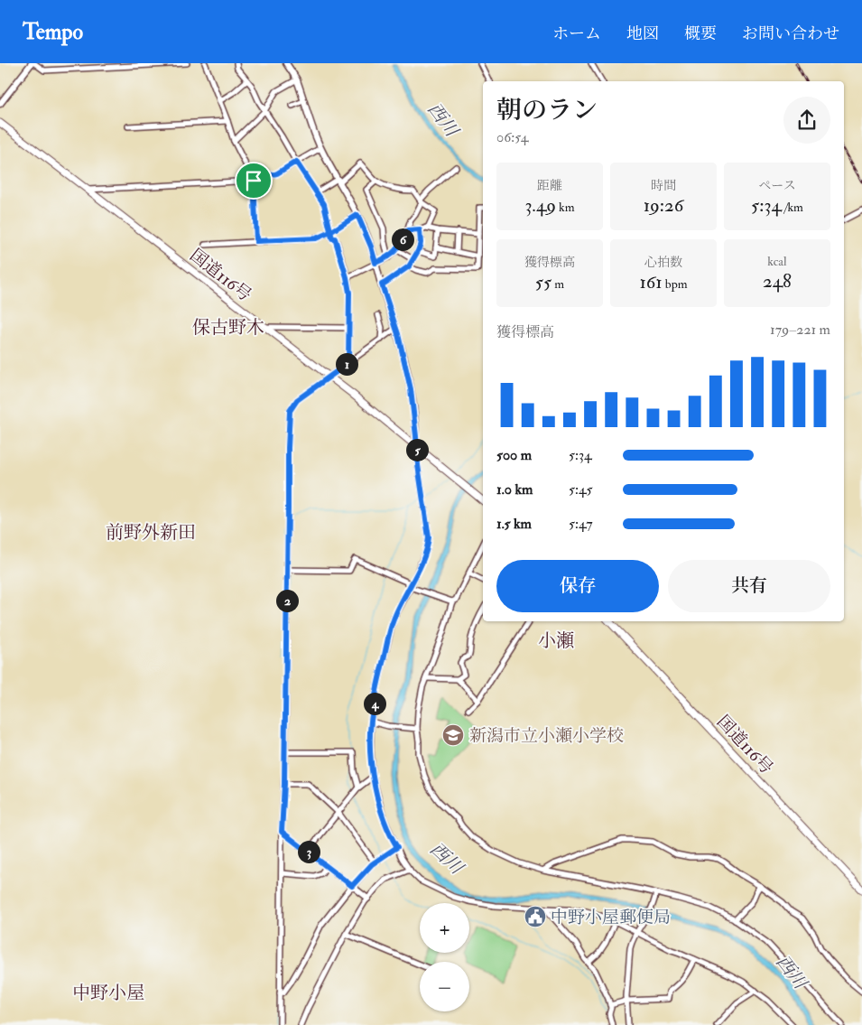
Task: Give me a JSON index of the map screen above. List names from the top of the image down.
{
  "streets": {
    "highway": ["国道116号"]
  },
  "districts": [
    "保古野木",
    "前野外新田",
    "小瀬",
    "中野小屋"
  ],
  "water": ["西川"],
  "places": {
    "school or university": ["新潟市立小瀬小学校"],
    "public building": ["中野小屋郵便局"]
  },
  "page": {
    "header": "Tempo",
    "nav": [
      "ホーム",
      "地図",
      "概要",
      "お問い合わせ"
    ],
    "heading": ["朝のラン", "06:54"],
    "stats": [
      ["距離", "3.49 km"],
      ["時間", "19:26"],
      ["ペース", "5:34 /km"],
      ["獲得標高", "55 m"],
      ["心拍数", "161 bpm"],
      ["kcal", "248"]
    ],
    "pins": [
      "6",
      "1",
      "5",
      "2",
      "4",
      "3"
    ],
    "chart": ["獲得標高", "179–221 m"],
    "list": [
      {
        "name": "500 m",
        "note": "5:34"
      },
      {
        "name": "1.0 km",
        "note": "5:45"
      },
      {
        "name": "1.5 km",
        "note": "5:47"
      }
    ],
    "buttons": ["保存", "共有"],
    "map_buttons": ["+", "−"]
  }
}
